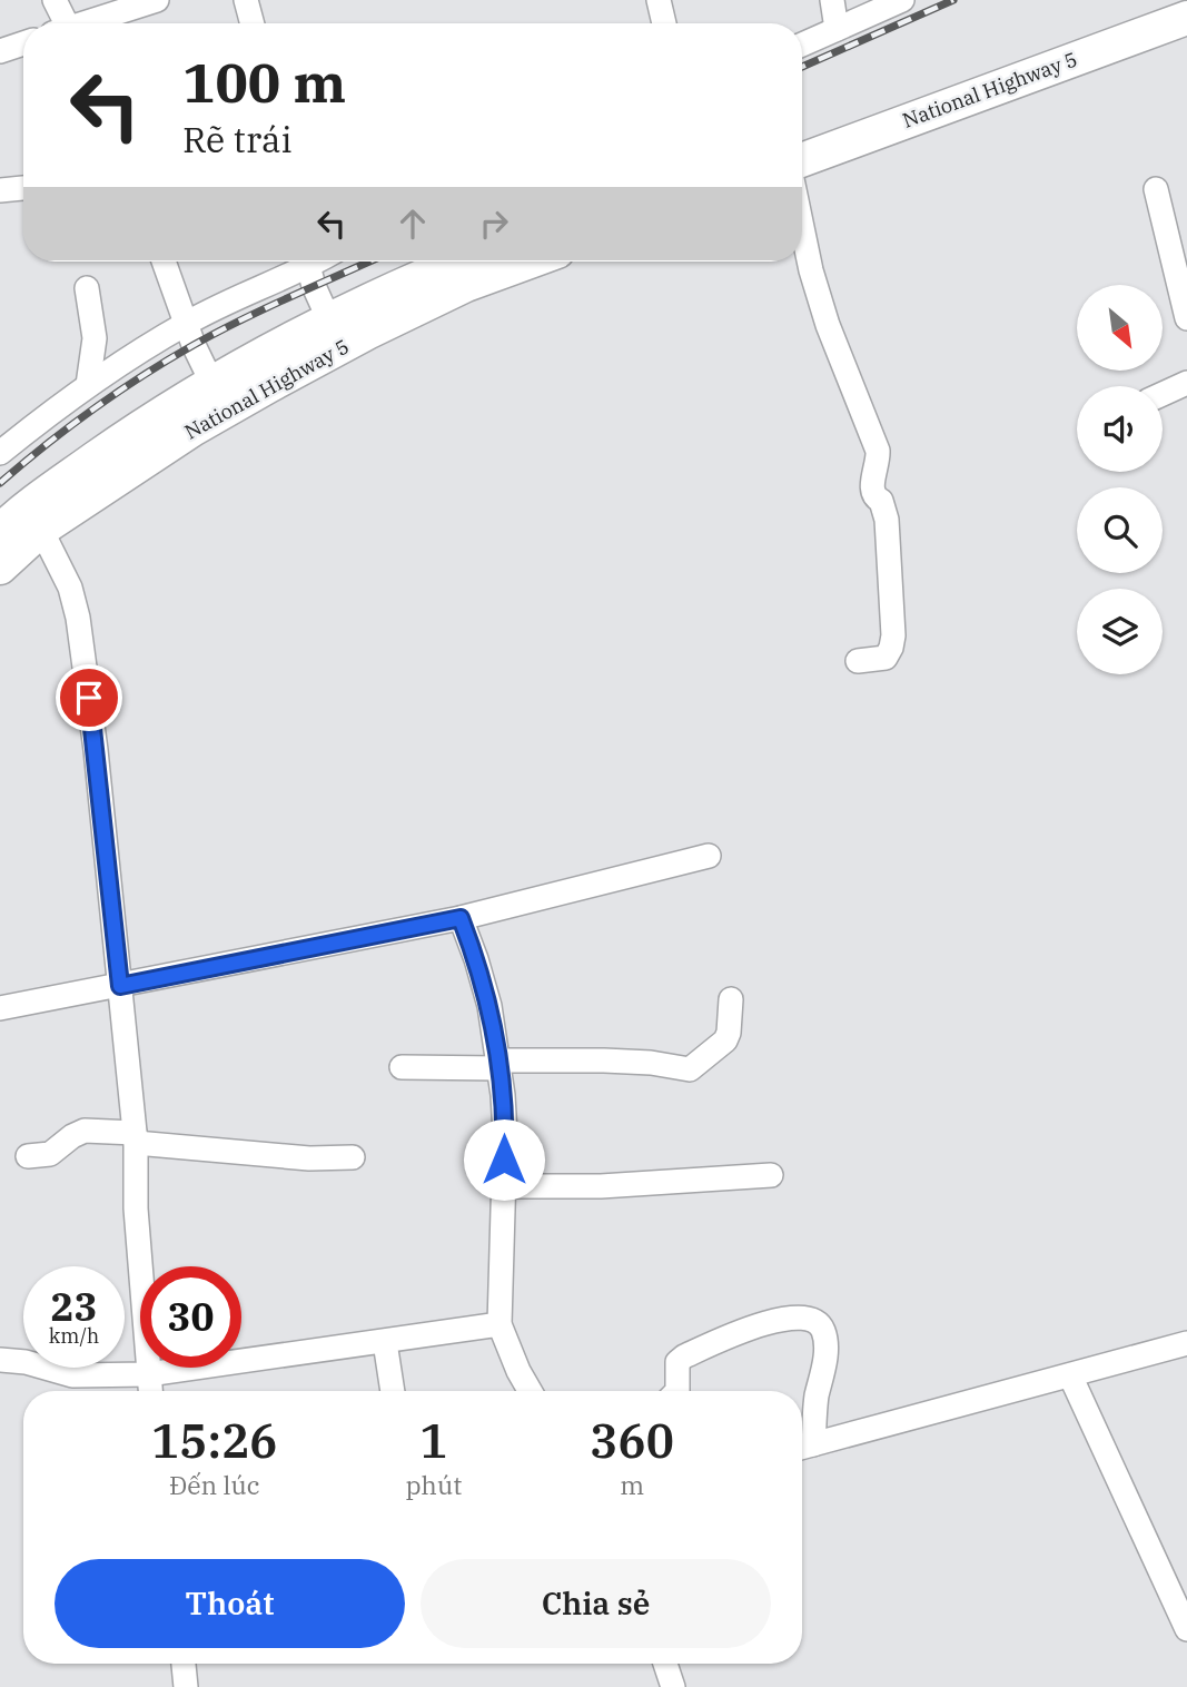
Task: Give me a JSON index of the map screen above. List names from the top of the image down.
{
  "streets": {
    "highway": ["National Highway 5"]
  },
  "north": "bottom right",
  "page": {
    "turn": ["100 m", "Rẽ trái"],
    "speed": "23 km/h",
    "limit": "30",
    "eta": [
      "15:26",
      "Đến lúc",
      "1",
      "phút",
      "360",
      "m"
    ],
    "buttons": ["Thoát", "Chia sẻ"]
  }
}
